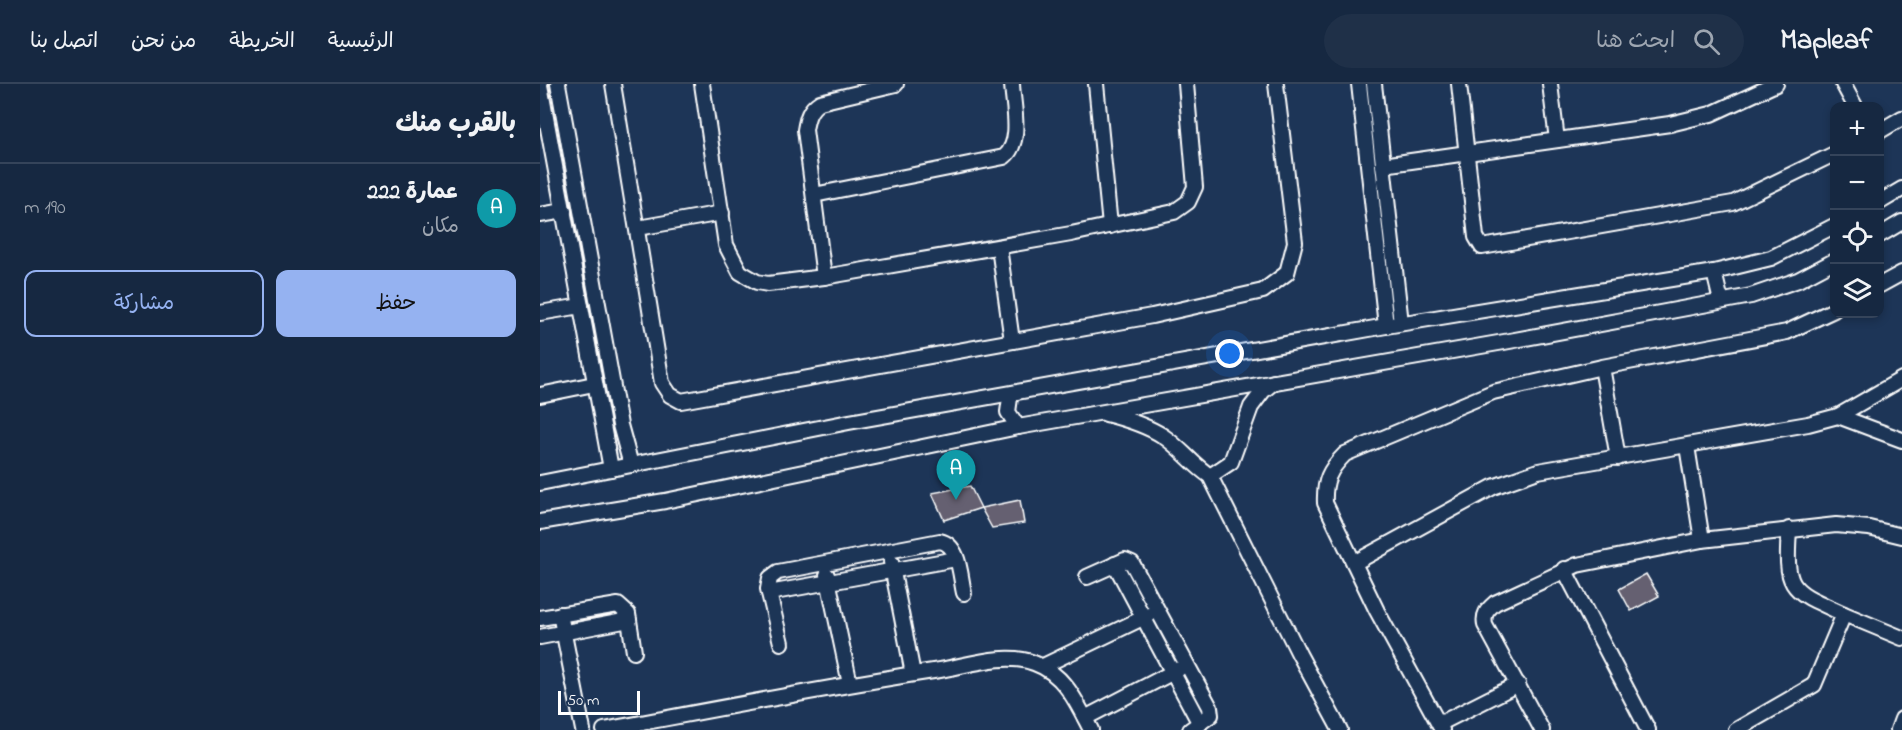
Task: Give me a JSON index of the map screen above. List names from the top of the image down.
{
  "scale_bar": "50 m",
  "page": {
    "header": "Mapleaf",
    "search": "ابحث هنا",
    "nav": [
      "الرئيسية",
      "الخريطة",
      "من نحن",
      "اتصل بنا"
    ],
    "heading": "بالقرب منك",
    "map_buttons": ["+", "−"],
    "list": [
      {
        "mark": "A",
        "name": "عمارة 222",
        "note": "مكان",
        "value": "190 m"
      }
    ],
    "buttons": ["حفظ", "مشاركة"],
    "pins": "A",
    "scale": "50 m"
  }
}
